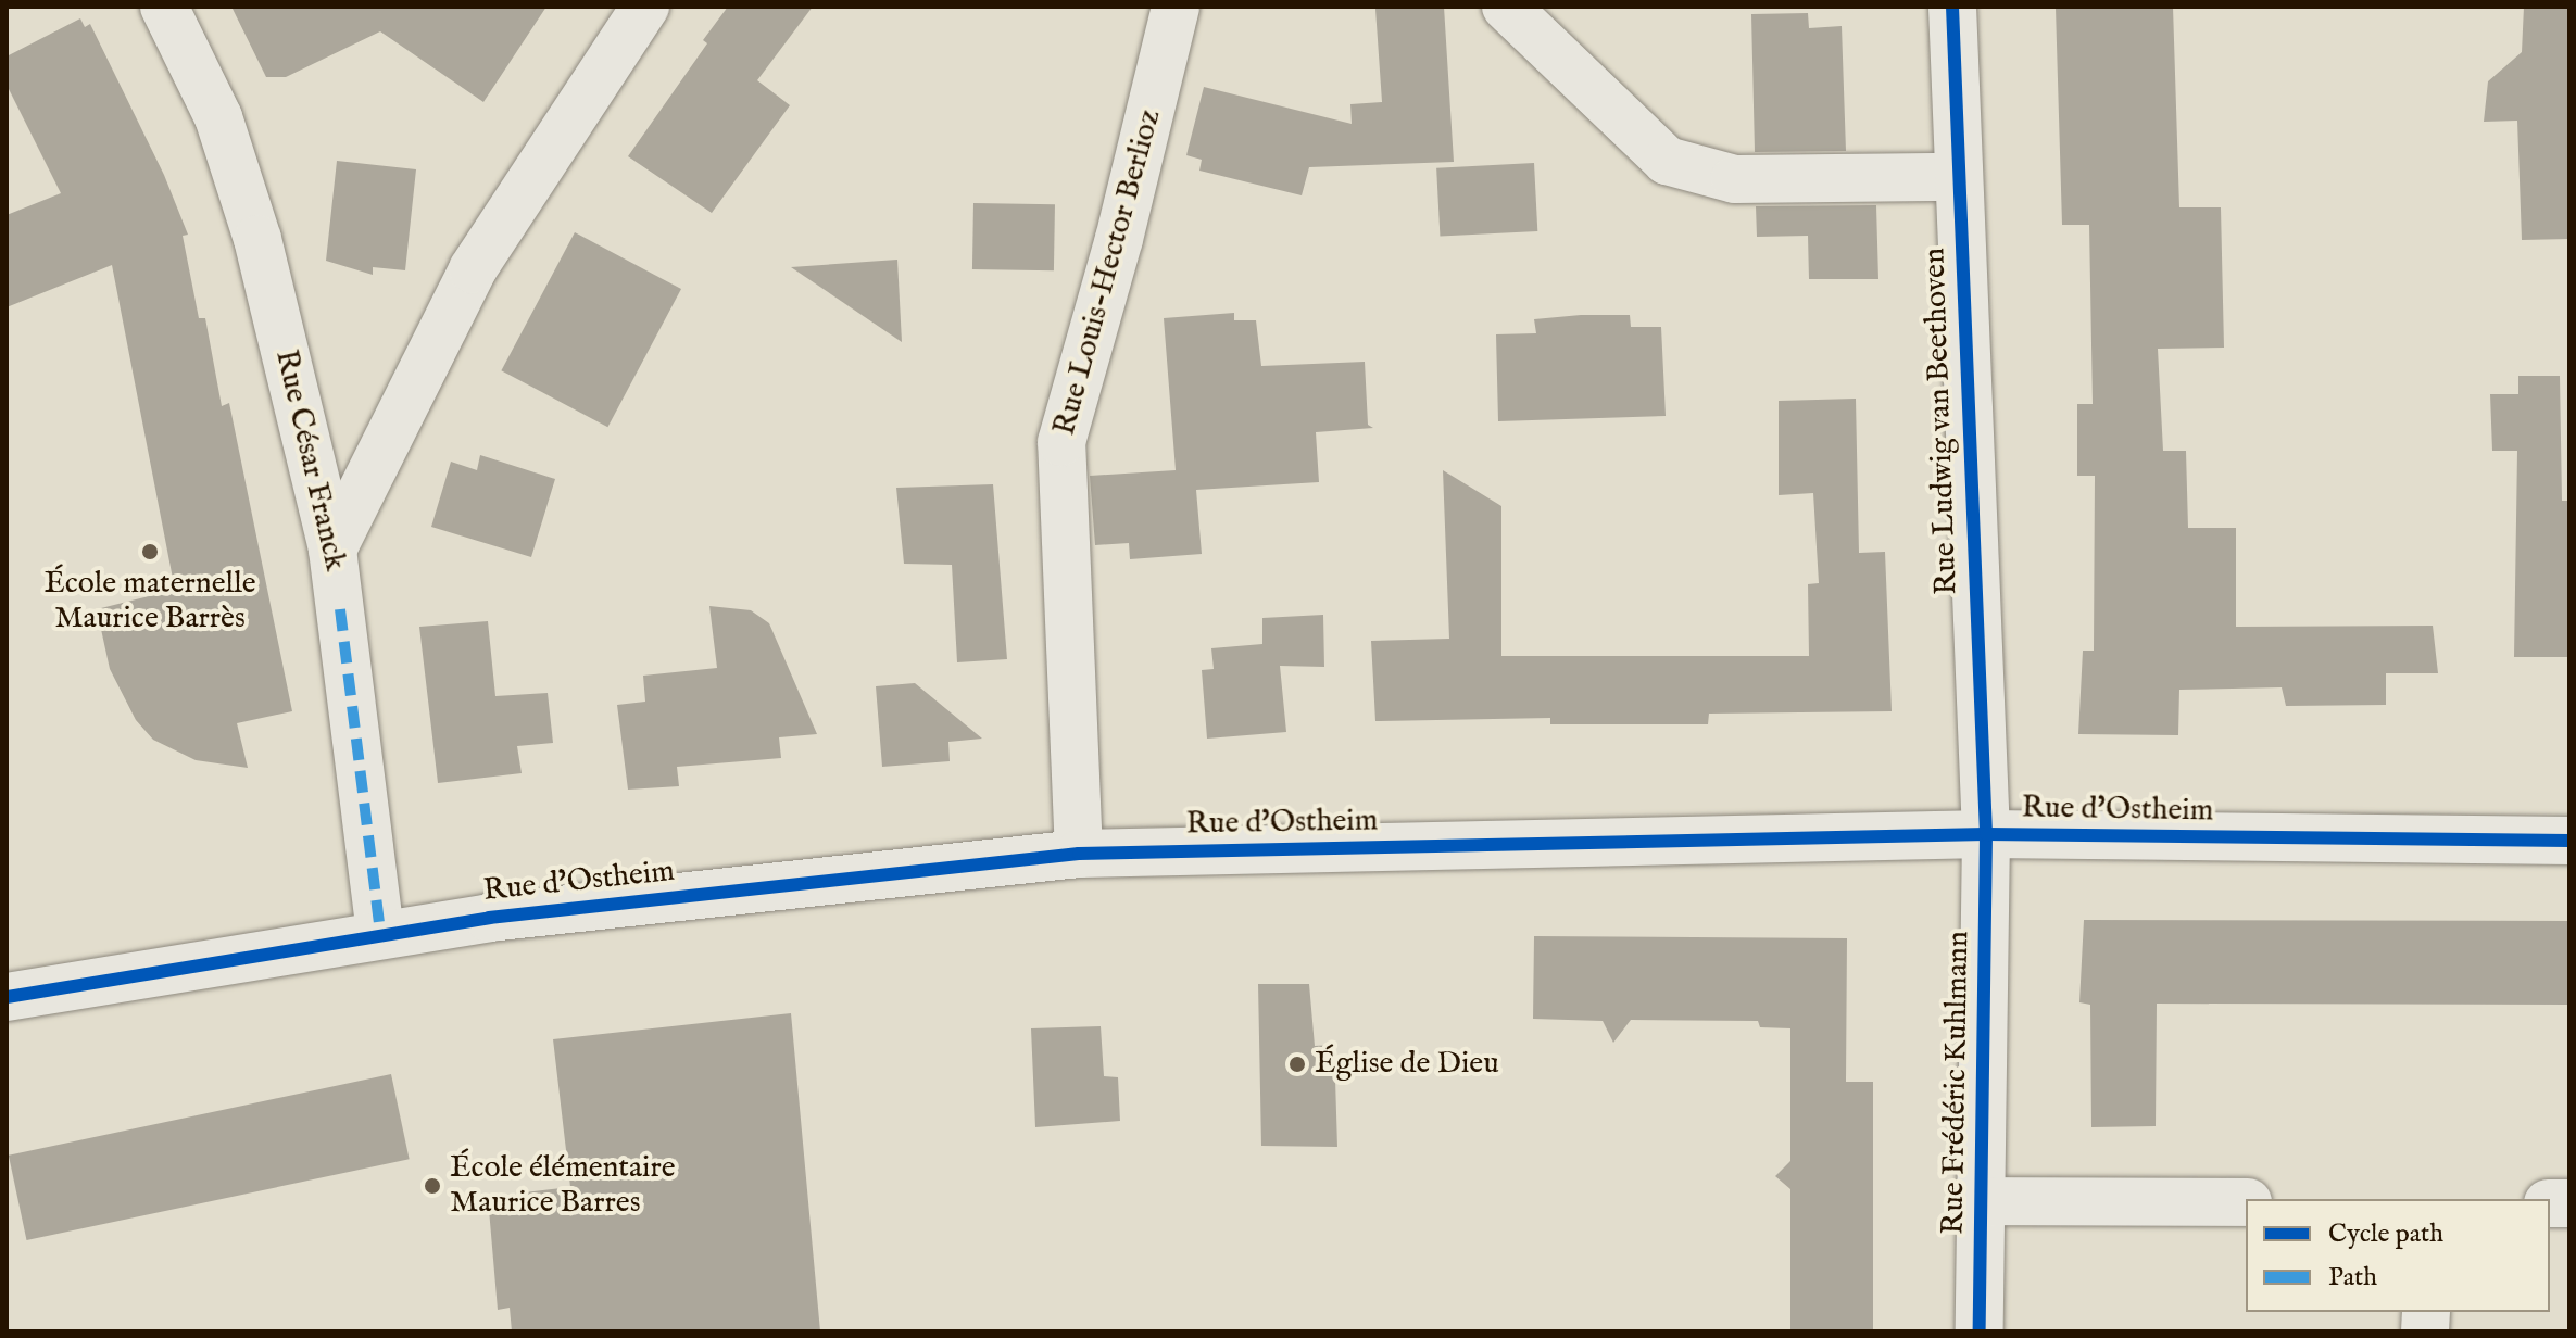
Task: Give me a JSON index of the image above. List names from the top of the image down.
{
  "streets": {
    "street": [
      "Rue Louis-Hector Berlioz",
      "Rue Ludwig van Beethoven",
      "Rue César Franck",
      "Rue d'Ostheim",
      "Rue Frédéric Kuhlmann"
    ]
  },
  "crossings": [
    ["Rue Louis-Hector Berlioz", "Rue d'Ostheim"],
    ["Rue Ludwig van Beethoven", "Rue d'Ostheim"],
    ["Rue Ludwig van Beethoven", "Rue Frédéric Kuhlmann"],
    ["Rue César Franck", "Rue d'Ostheim"],
    ["Rue d'Ostheim", "Rue Frédéric Kuhlmann"]
  ],
  "places": ["École maternelle Maurice Barrès", "Église de Dieu", "École élémentaire Maurice Barres"],
  "legend": ["Cycle path", "Path"]
}
